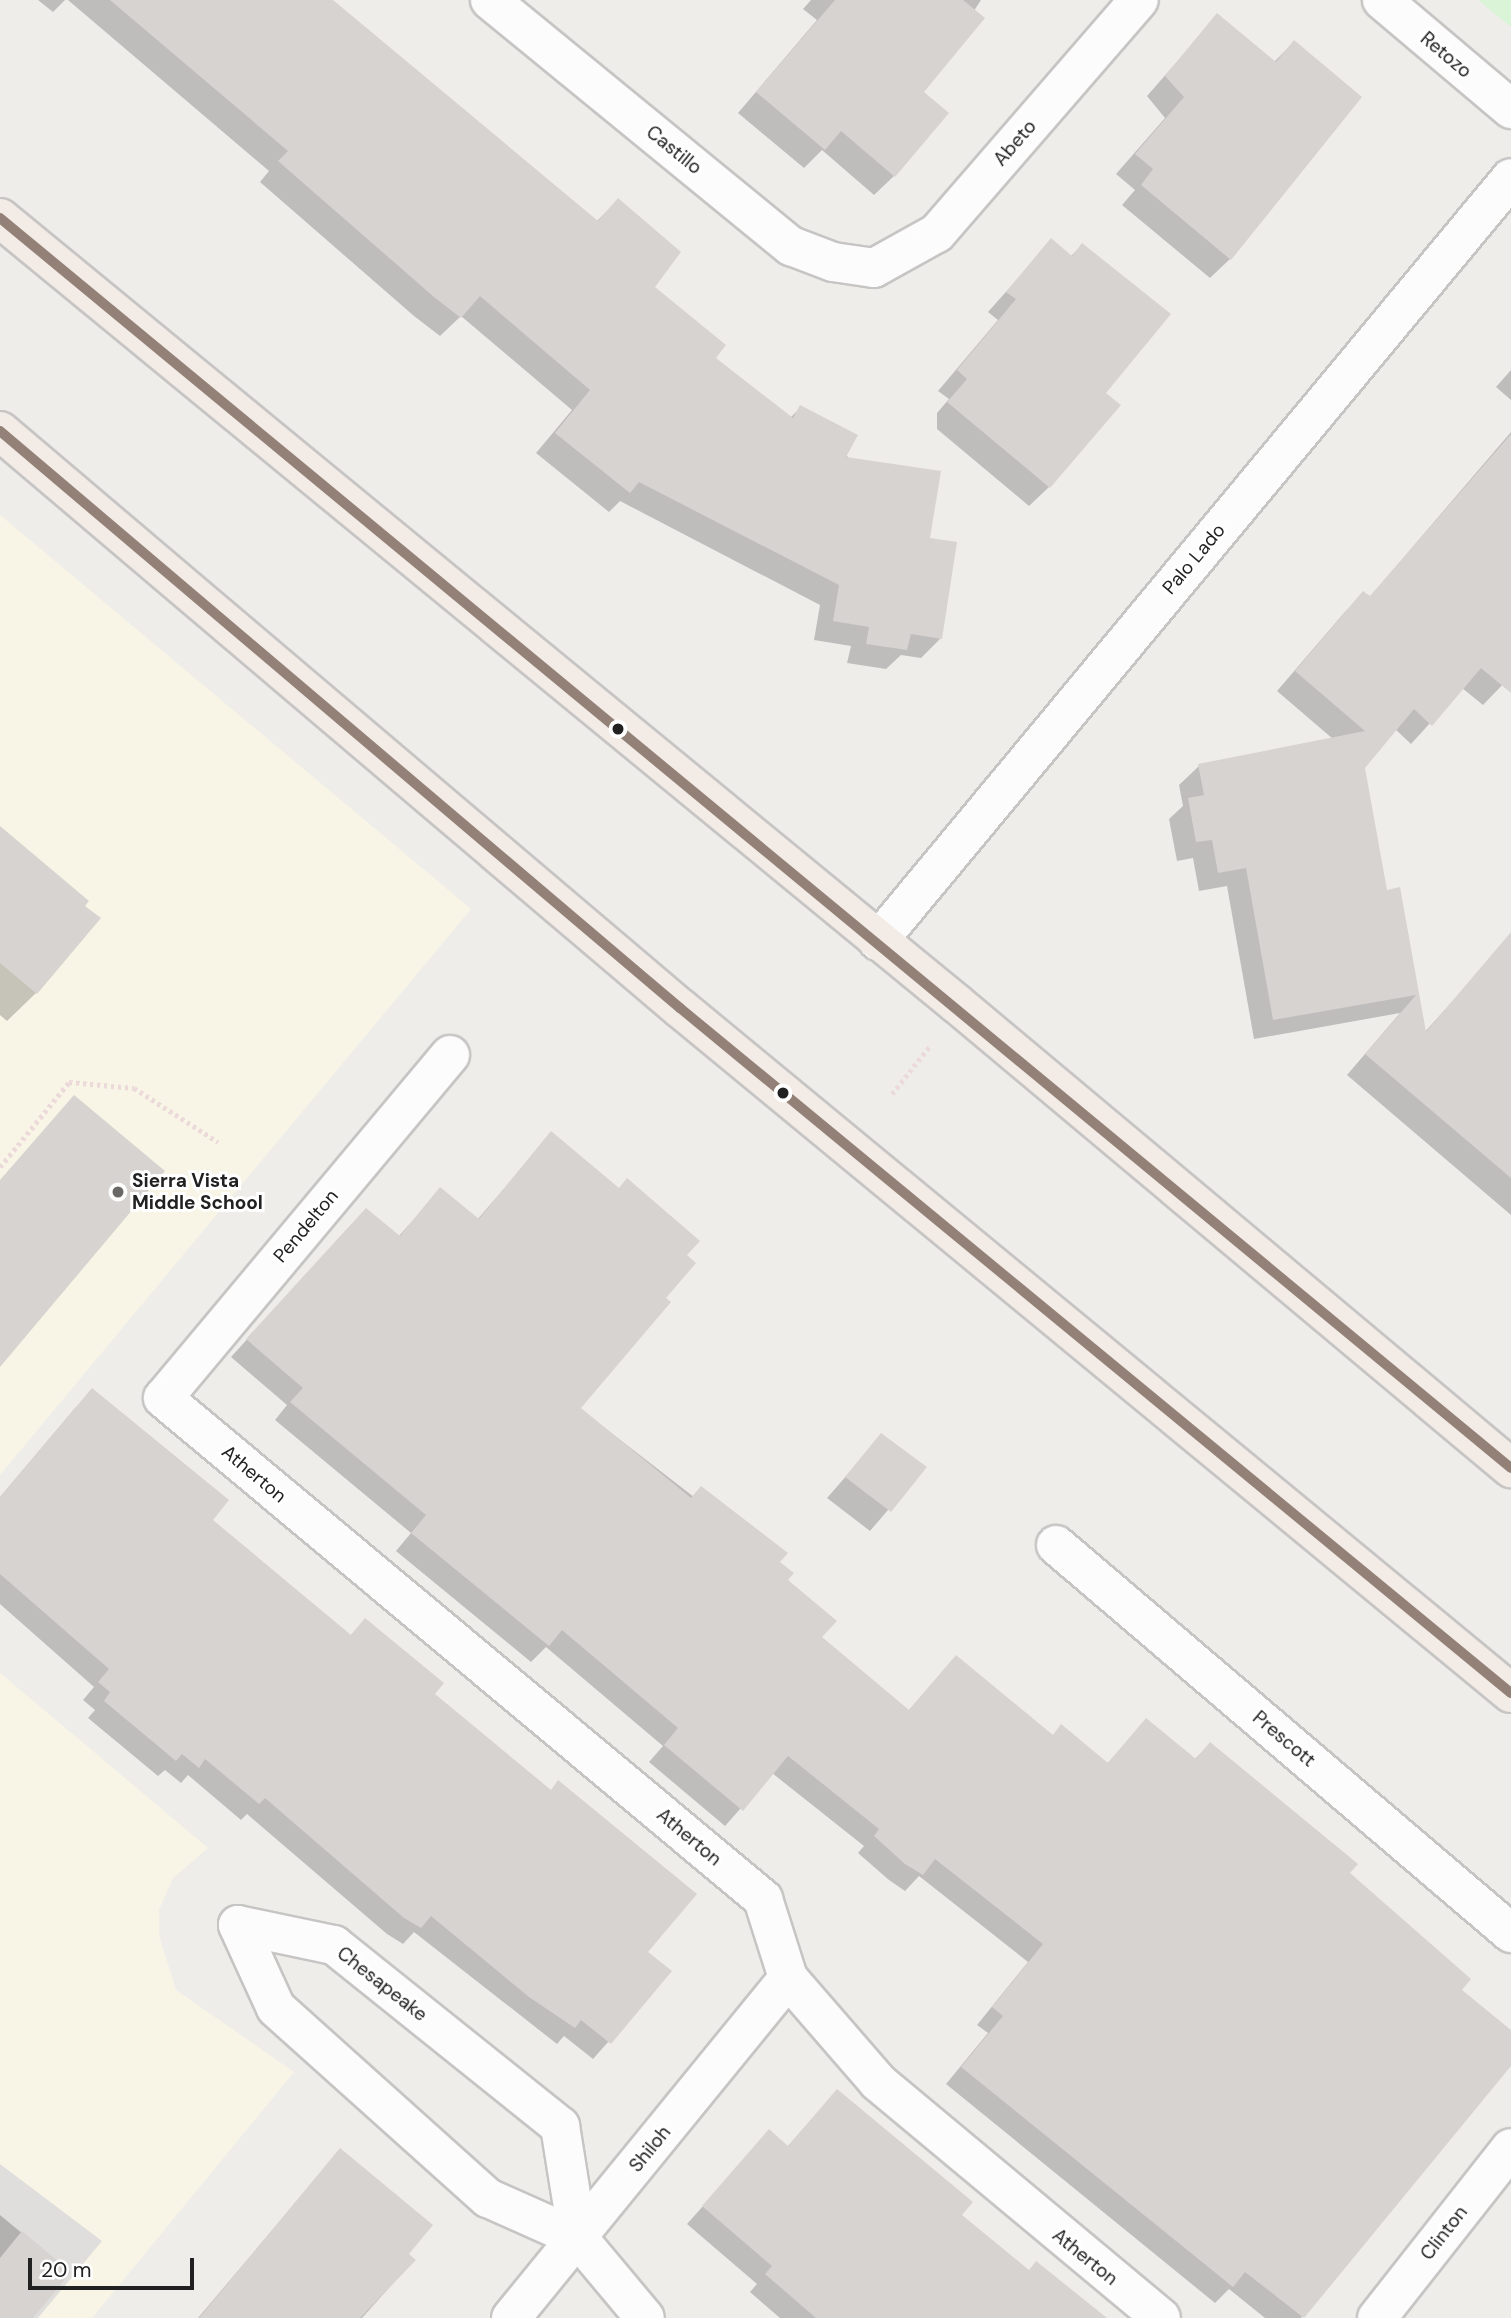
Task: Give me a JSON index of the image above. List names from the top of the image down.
{
  "streets": {
    "street": [
      "Retozo",
      "Abeto",
      "Castillo",
      "Palo Lado",
      "Pendelton",
      "Atherton",
      "Prescott",
      "Chesapeake",
      "Shiloh",
      "Clinton"
    ]
  },
  "crossings": [
    ["Abeto", "Castillo"],
    ["Pendelton", "Atherton"],
    ["Atherton", "Shiloh"],
    ["Chesapeake", "Shiloh"]
  ],
  "places": ["Sierra Vista Middle School"],
  "scale_bar": "20 m"
}
